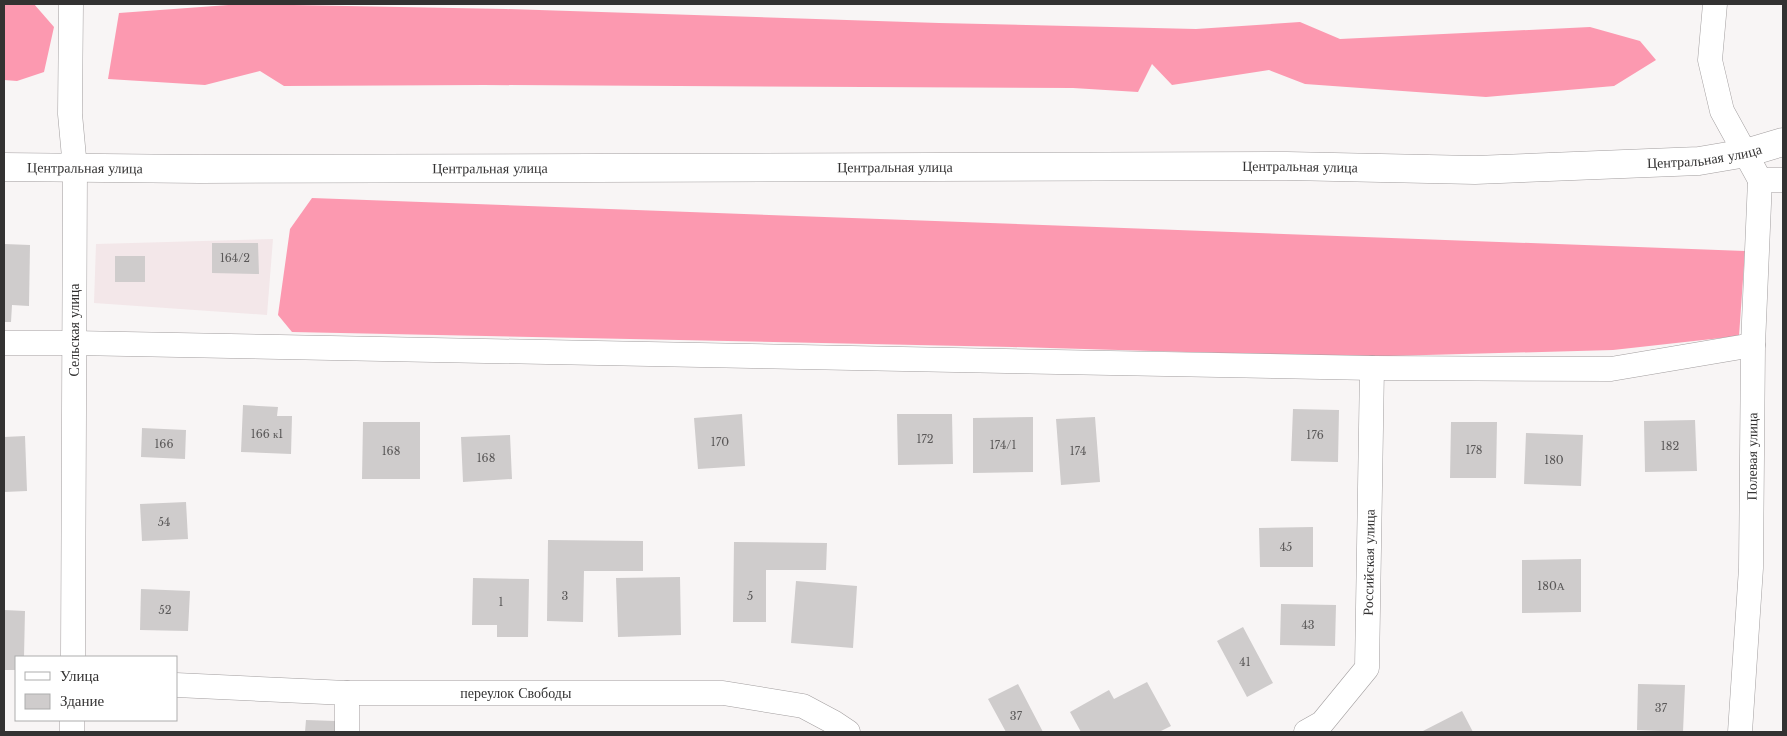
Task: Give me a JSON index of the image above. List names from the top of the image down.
{
  "streets": {
    "street": [
      "Центральная улица",
      "Сельская улица",
      "Полевая улица",
      "Российская улица",
      "переулок Свободы"
    ]
  },
  "crossings": [
    ["Центральная улица", "Сельская улица"]
  ],
  "house_numbers": [
    "164/2",
    "166 к1",
    "176",
    "172",
    "170",
    "166",
    "174/1",
    "182",
    "178",
    "168",
    "174",
    "168",
    "180",
    "54",
    "45",
    "180А",
    "3",
    "5",
    "1",
    "52",
    "43",
    "41",
    "37",
    "37"
  ],
  "legend": ["Улица", "Здание"]
}
